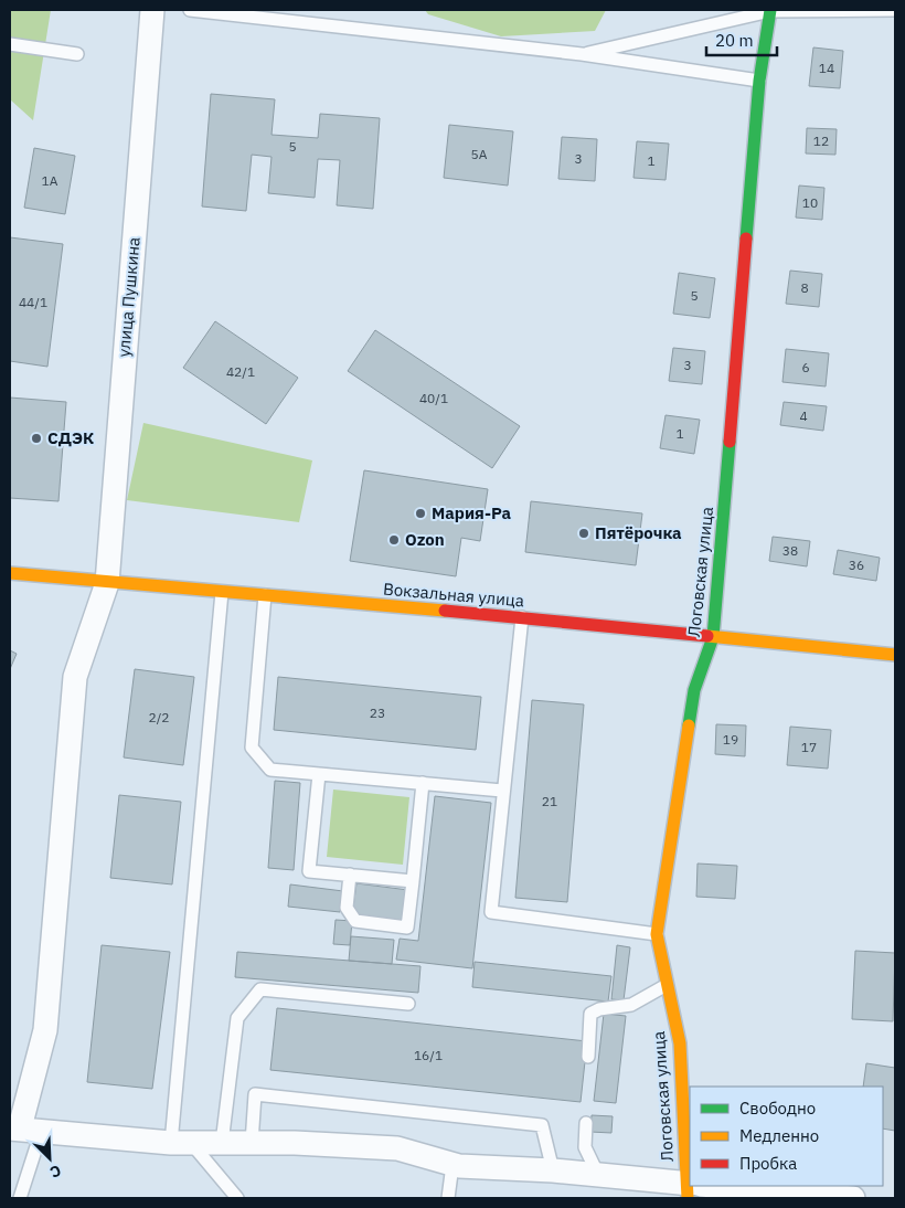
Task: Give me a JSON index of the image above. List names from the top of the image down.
{
  "streets": {
    "street": ["улица Пушкина", "Логовская улица", "Вокзальная улица"]
  },
  "crossings": [
    ["улица Пушкина", "Вокзальная улица"],
    ["Логовская улица", "Вокзальная улица"]
  ],
  "places": [
    "СДЭК",
    "Мария-Ра",
    "Пятёрочка",
    "Ozon"
  ],
  "house_numbers": [
    "14",
    "12",
    "5",
    "5А",
    "3",
    "1",
    "1А",
    "10",
    "8",
    "5",
    "44/1",
    "3",
    "6",
    "42/1",
    "40/1",
    "4",
    "1",
    "38",
    "36",
    "23",
    "2/2",
    "19",
    "17",
    "21",
    "16/1"
  ],
  "legend": ["Свободно", "Медленно", "Пробка"],
  "scale_bar": "20 m",
  "north": "bottom right"
}
